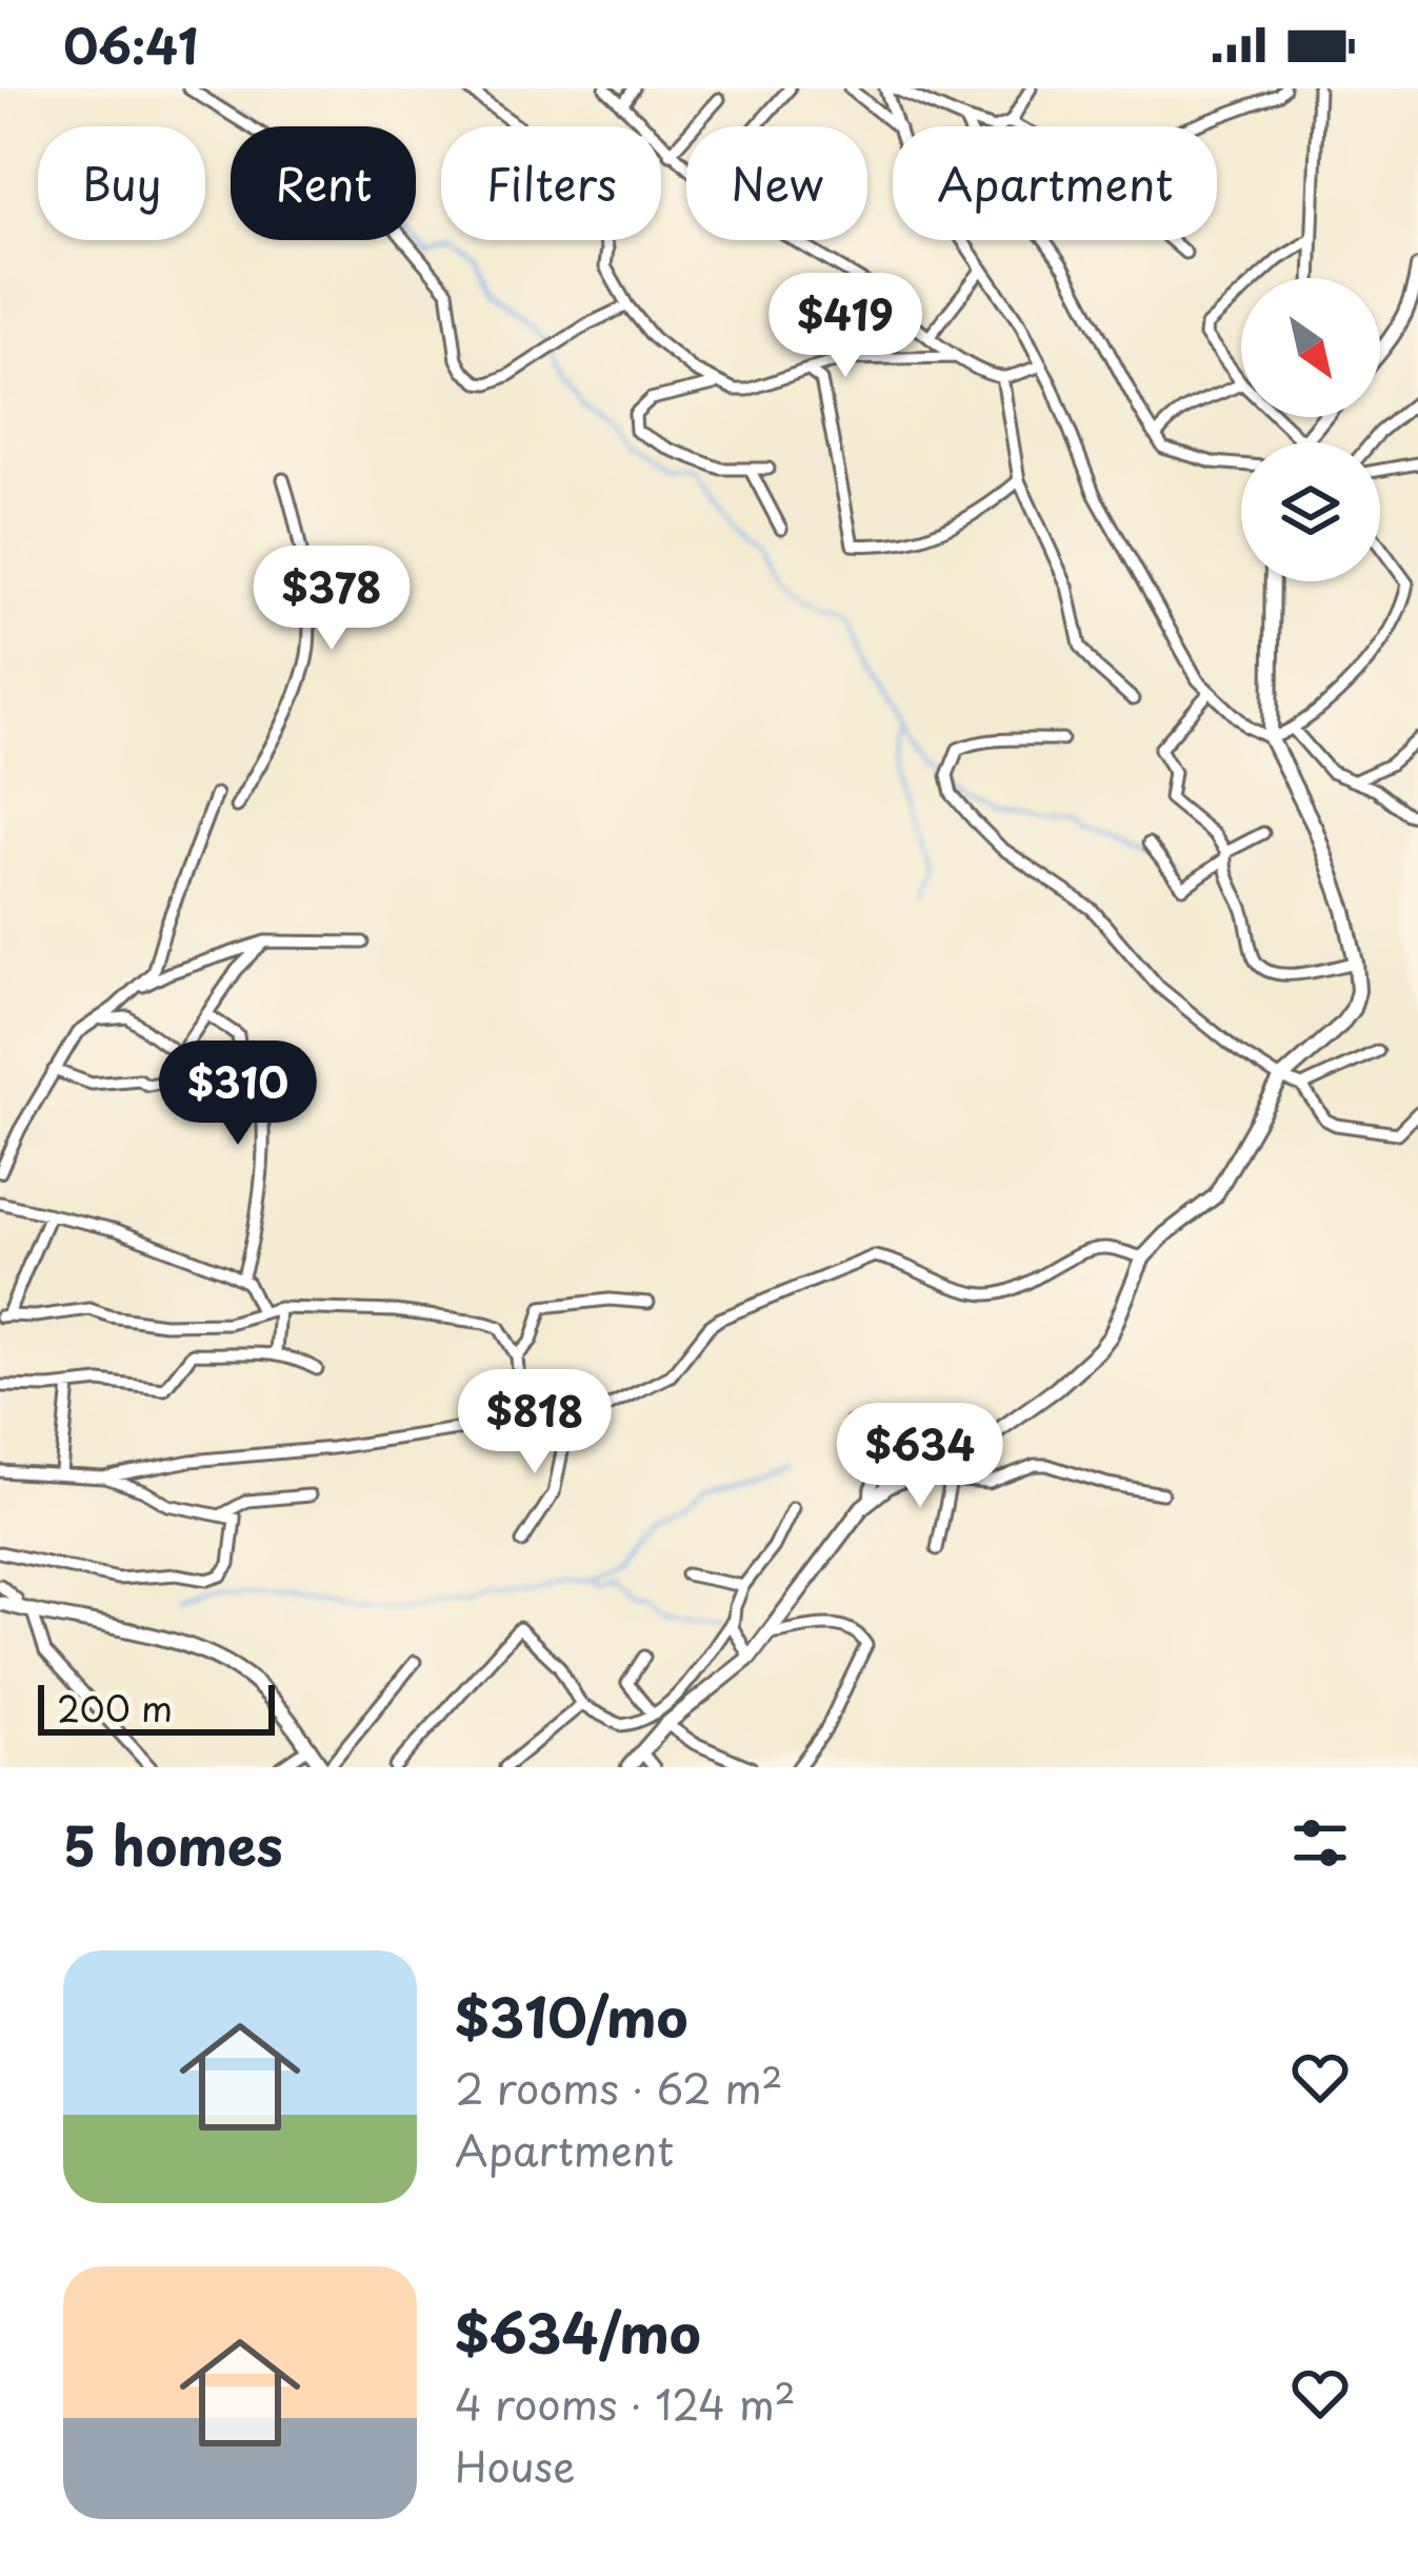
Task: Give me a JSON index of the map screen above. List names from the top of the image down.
{
  "scale_bar": "200 m",
  "north": "bottom right",
  "page": {
    "status": "06:41",
    "chip": [
      "Buy",
      "Rent",
      "Filters",
      "New",
      "Apartment"
    ],
    "price": [
      "$419",
      "$378",
      "$310",
      "$818",
      "$634"
    ],
    "scale": "200 m",
    "heading": "5 homes",
    "list": [
      {
        "name": "$310/mo",
        "note": "2 rooms · 62 m² · Apartment"
      },
      {
        "name": "$634/mo",
        "note": "4 rooms · 124 m² · House"
      }
    ]
  }
}
